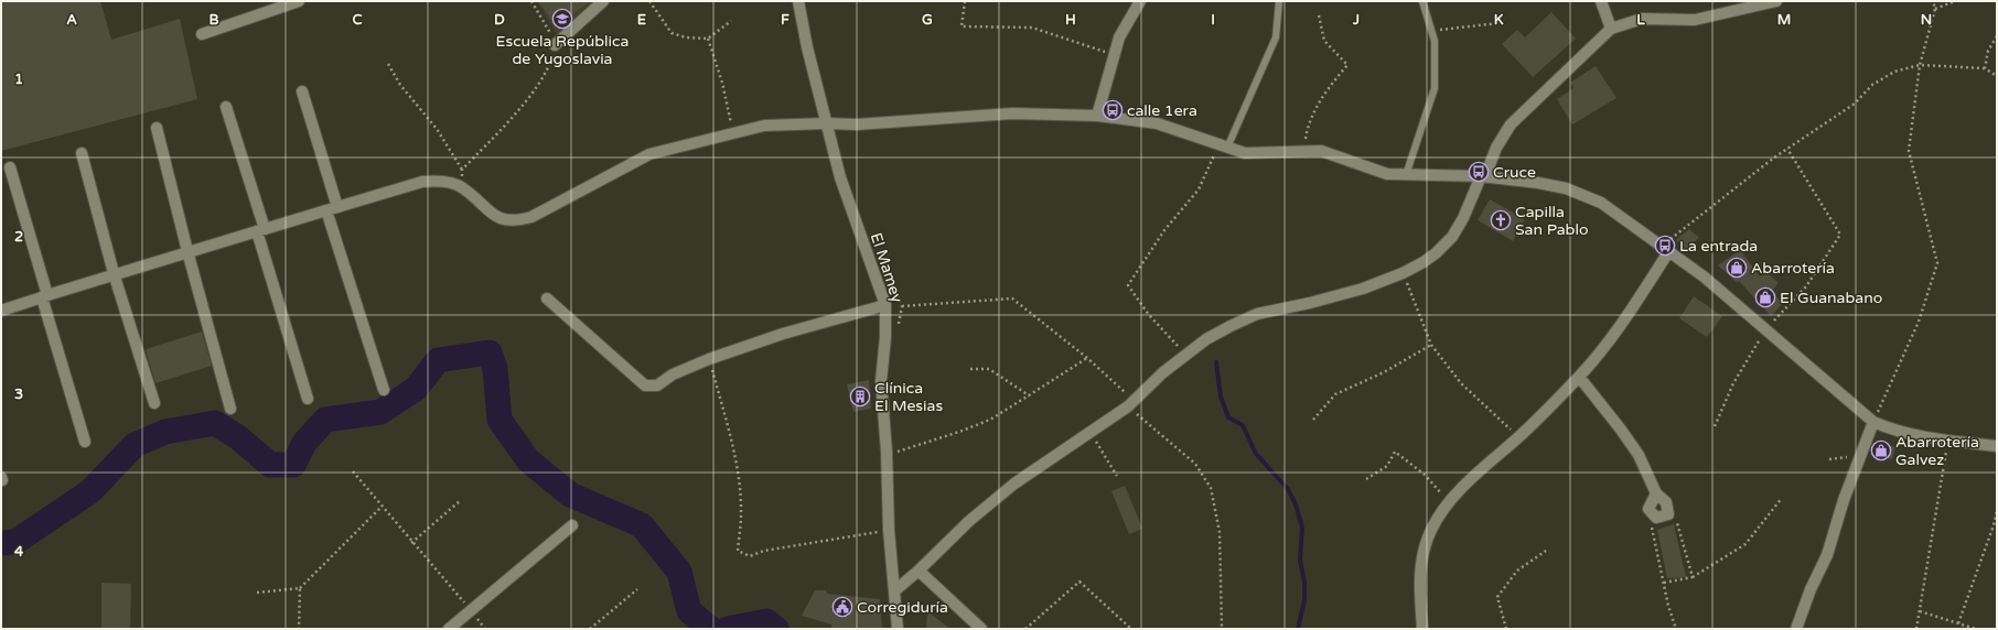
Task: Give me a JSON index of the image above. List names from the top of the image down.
{
  "streets": {
    "street": ["El Mamey"]
  },
  "places": {
    "school or university": ["Escuela República de Yugoslavia"],
    "bus stop": ["calle 1era", "Cruce", "La entrada"],
    "church": ["Capilla San Pablo"],
    "shop": ["Abarrotería", "El Guanabano", "Abarrotería Galvez"],
    "building": ["Clínica El Mesias"],
    "public building": ["Corregiduría"]
  },
  "grid": {
    "columns": [
      "A",
      "B",
      "C",
      "D",
      "E",
      "F",
      "G",
      "H",
      "I",
      "J",
      "K",
      "L",
      "M",
      "N"
    ],
    "rows": [
      "1",
      "2",
      "3",
      "4"
    ]
  }
}
